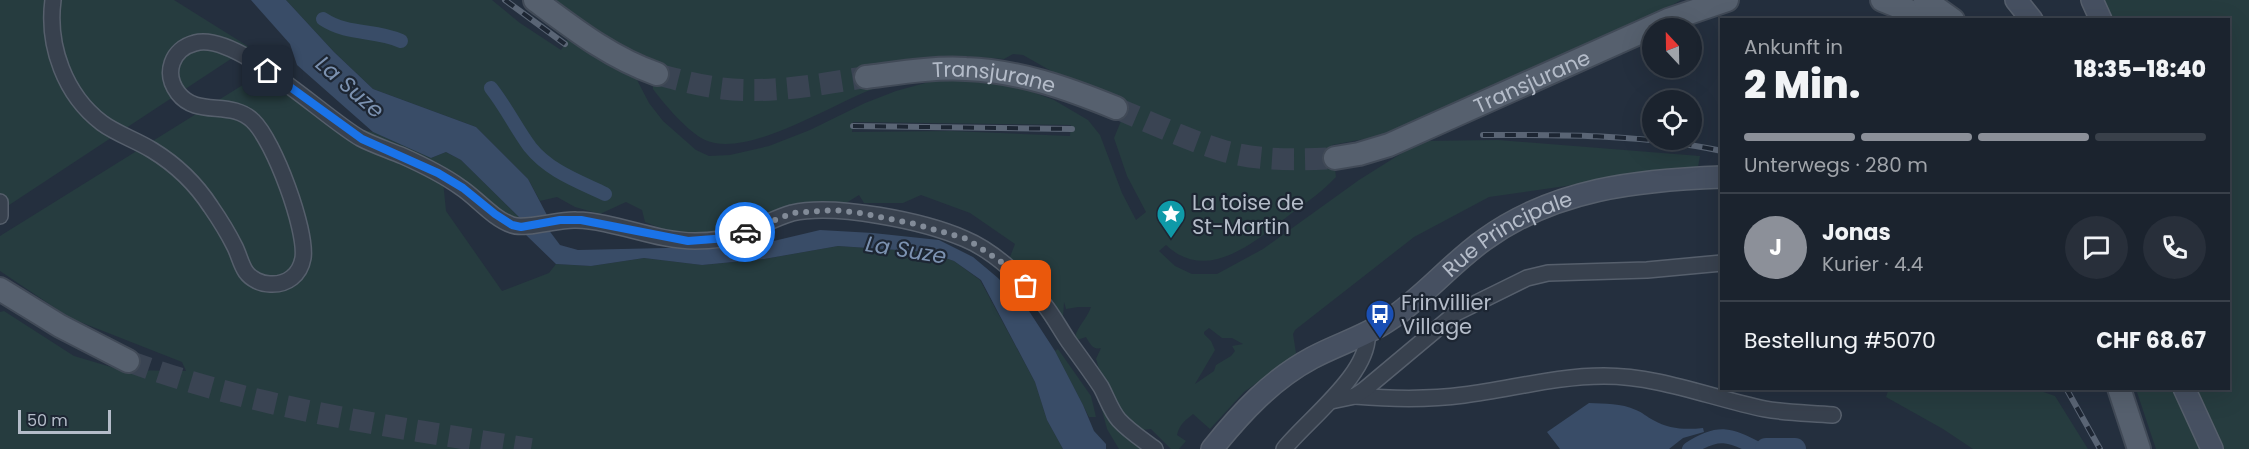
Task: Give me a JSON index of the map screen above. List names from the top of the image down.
{
  "streets": {
    "main road": ["Transjurane", "Rue Principale"]
  },
  "water": ["La Suze"],
  "places": {
    "place": ["La toise de St-Martin"],
    "bus stop": ["Frinvillier Village"]
  },
  "scale_bar": "50 m",
  "north": "top",
  "page": {
    "heading": ["2 Min.", "Ankunft in", "18:35–18:40"],
    "panel": [
      "Jonas",
      "Kurier · 4.4",
      "Bestellung #5070",
      "CHF 68.67"
    ],
    "bar": "Unterwegs · 280 m",
    "round": "J",
    "scale": "50 m"
  }
}
